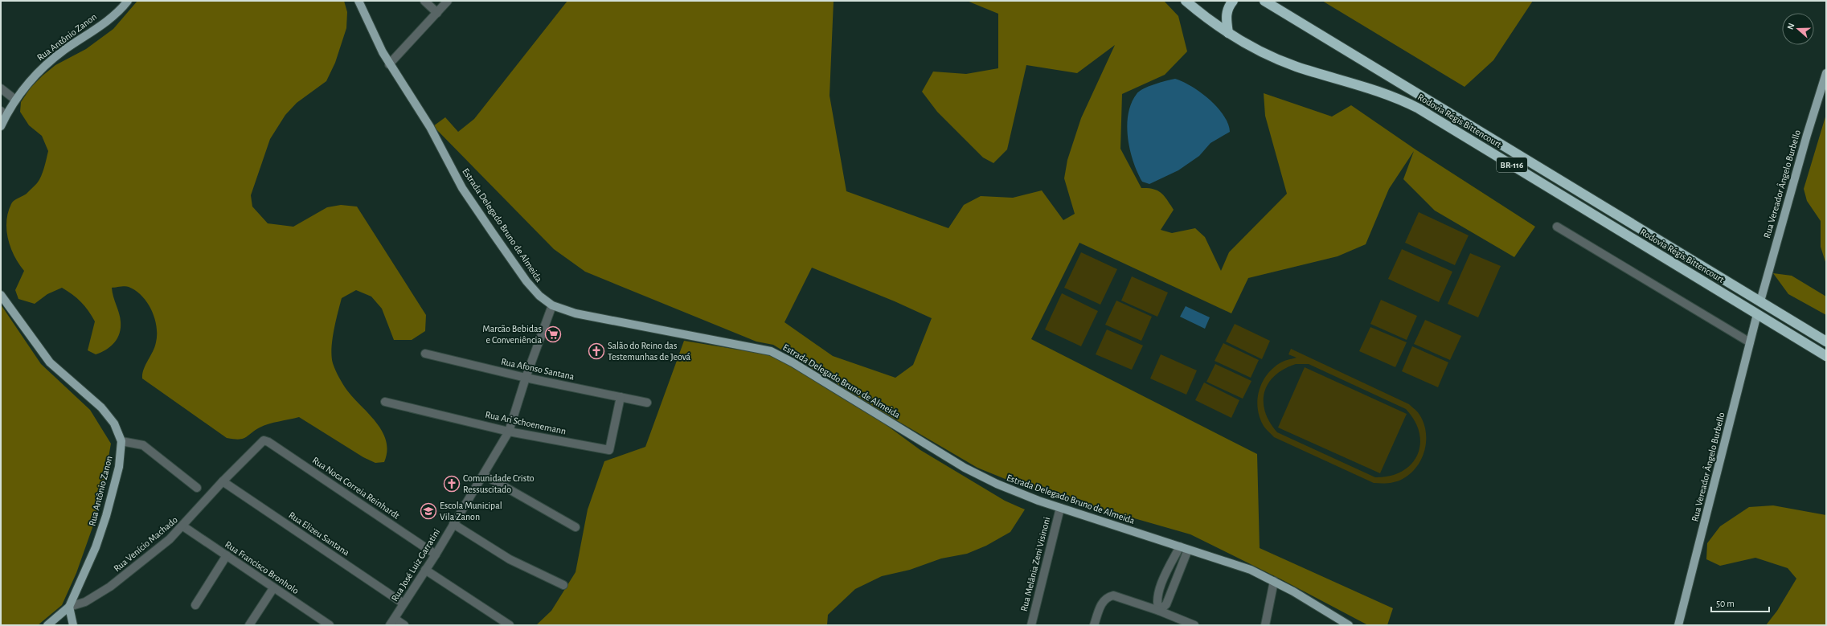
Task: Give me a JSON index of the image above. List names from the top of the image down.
{
  "streets": {
    "highway": ["Rodovia Régis Bittencourt", "BR-116"],
    "main road": ["Rua Antônio Zanon", "Rua Vereador Ângelo Burbello", "Estrada Delegado Bruno de Almeida"],
    "street": [
      "Rua Afonso Santana",
      "Rua Ari Schoenemann",
      "Rua Noca Correia Reinhardt",
      "Rua Elizeu Santana",
      "Rua Venício Machado",
      "Rua Melânia Zeni Visinoni",
      "Rua José Luiz Garratini",
      "Rua Francisco Bronholo"
    ]
  },
  "crossings": [
    ["Rua Antônio Zanon", "Rua Venício Machado"],
    ["Rodovia Régis Bittencourt", "Rua Vereador Ângelo Burbello"],
    ["Estrada Delegado Bruno de Almeida", "Rua Melânia Zeni Visinoni"],
    ["Estrada Delegado Bruno de Almeida", "Rua José Luiz Garratini"],
    ["Rua Afonso Santana", "Rua Ari Schoenemann"],
    ["Rua Afonso Santana", "Rua José Luiz Garratini"],
    ["Rua Ari Schoenemann", "Rua José Luiz Garratini"],
    ["Rua Noca Correia Reinhardt", "Rua Venício Machado"],
    ["Rua Noca Correia Reinhardt", "Rua José Luiz Garratini"],
    ["Rua Elizeu Santana", "Rua Venício Machado"],
    ["Rua Elizeu Santana", "Rua José Luiz Garratini"],
    ["Rua Venício Machado", "Rua Francisco Bronholo"]
  ],
  "places": {
    "supermarket": ["Marcão Bebidas e Conveniência"],
    "church": ["Salão do Reino das Testemunhas de Jeová", "Comunidade Cristo Ressuscitado"],
    "school or university": ["Escola Municipal Vila Zanon"]
  },
  "scale_bar": "50 m",
  "north": "left"
}
